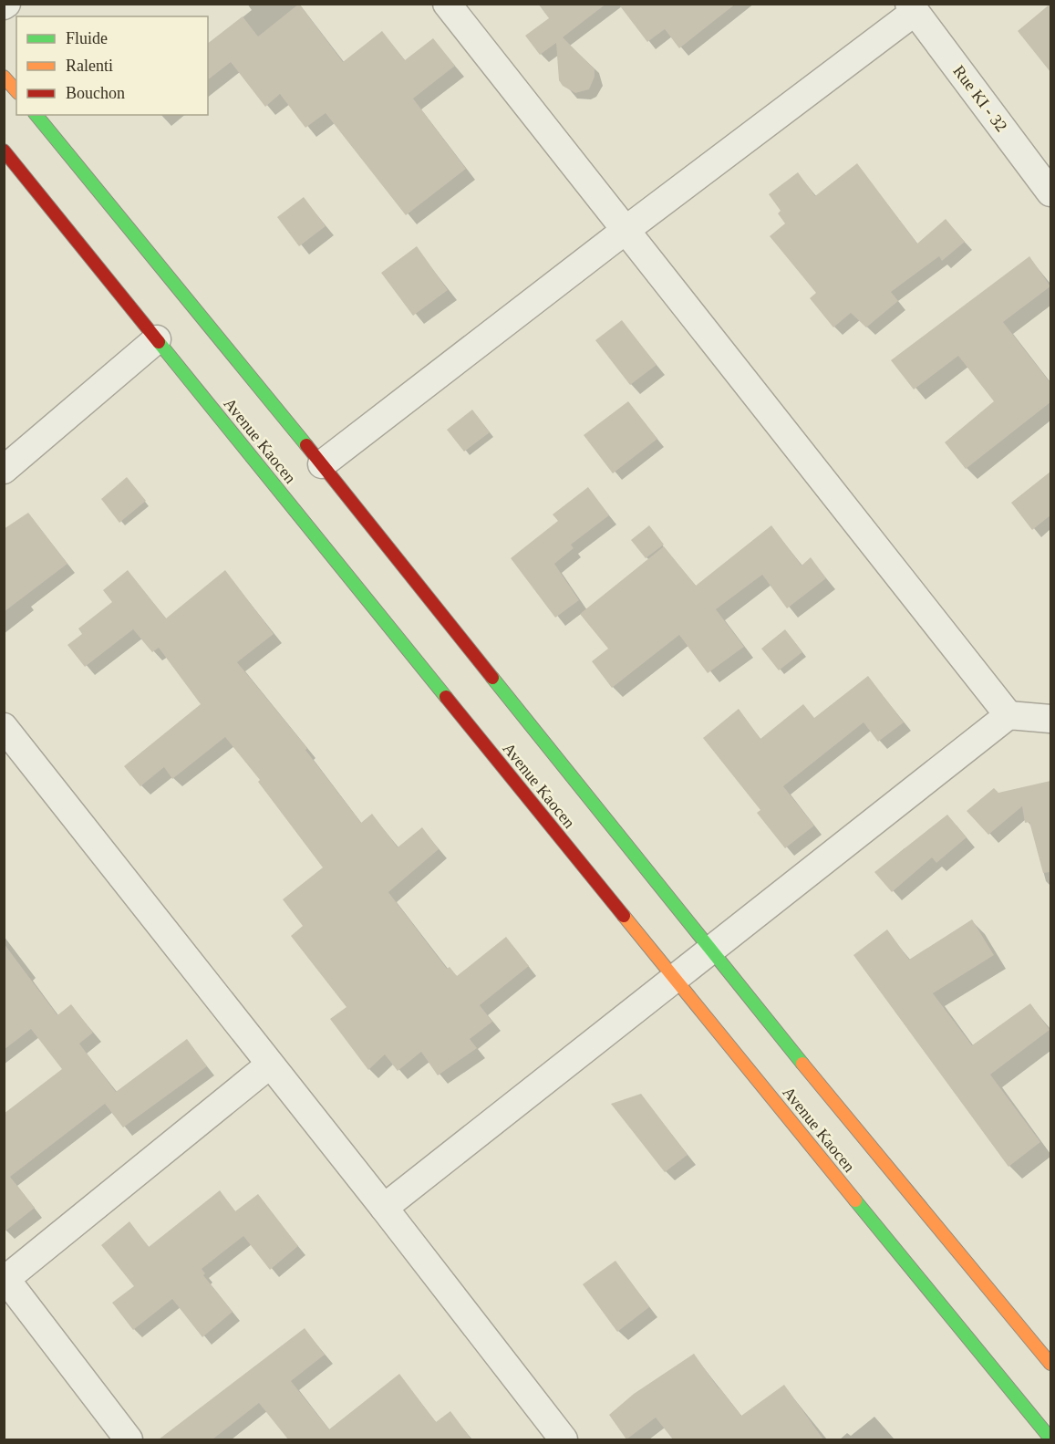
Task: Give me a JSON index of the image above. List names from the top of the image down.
{
  "streets": {
    "highway": ["Avenue Kaocen"],
    "street": ["Rue KI - 32"]
  },
  "legend": ["Fluide", "Ralenti", "Bouchon"]
}
